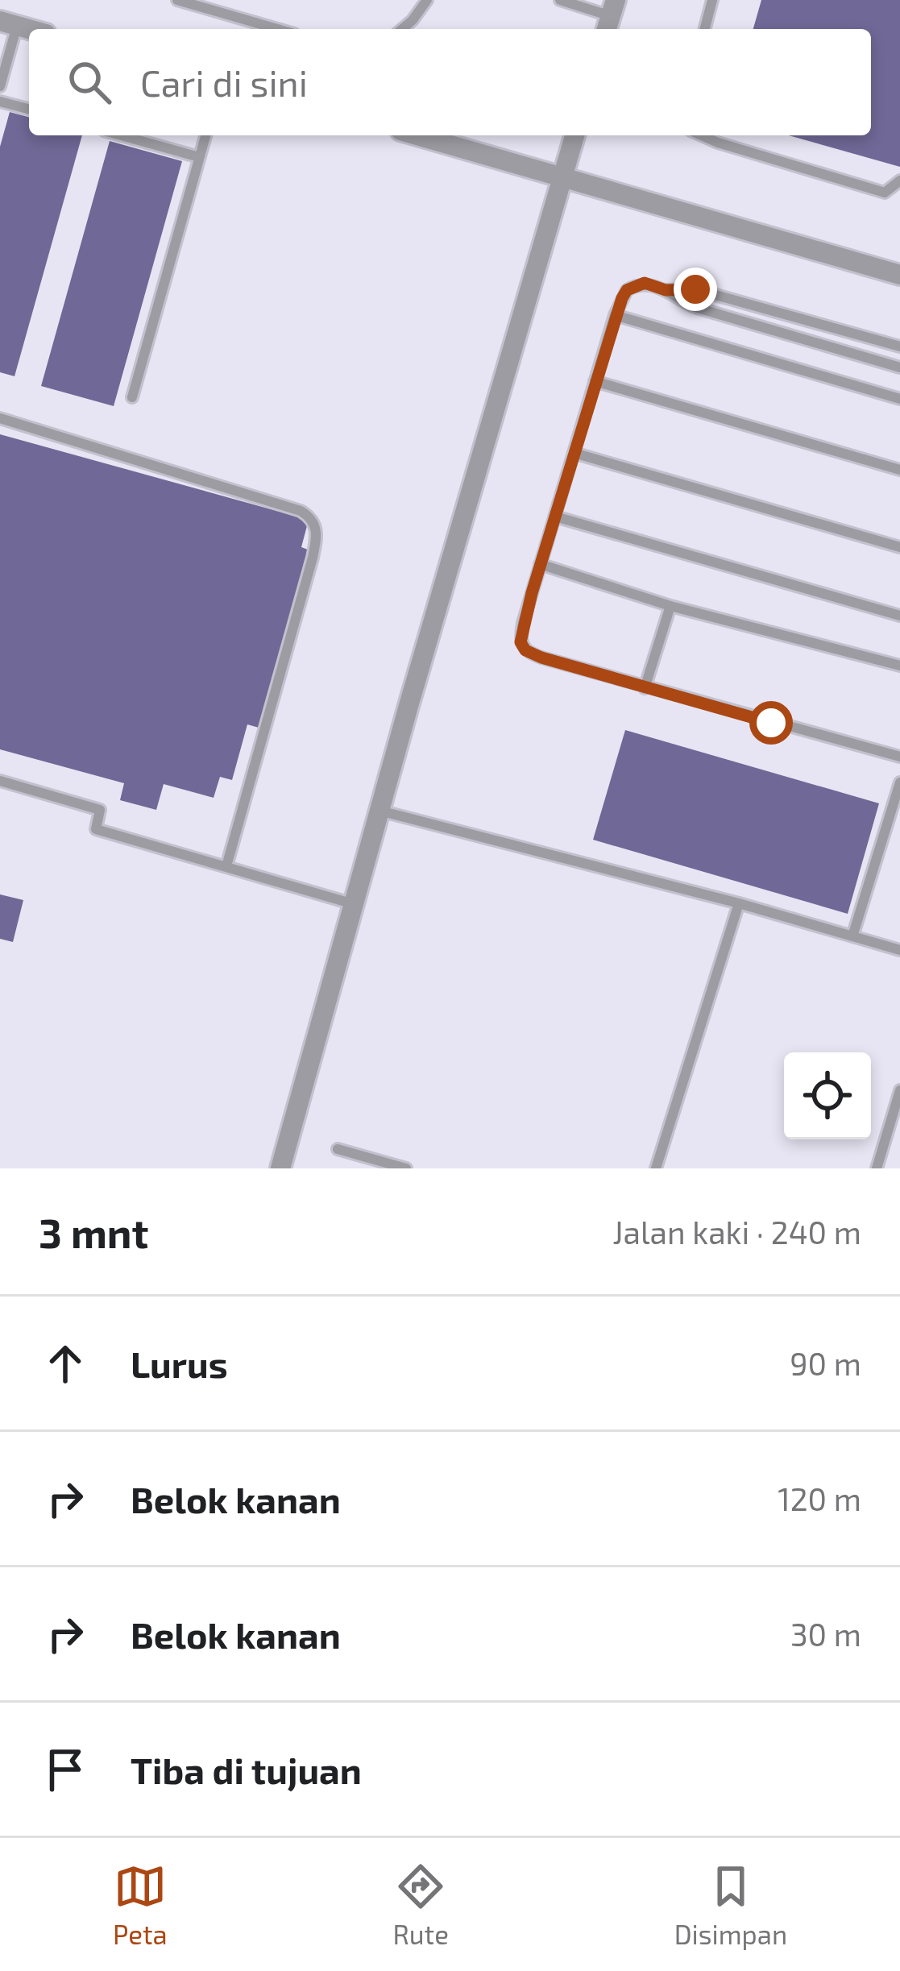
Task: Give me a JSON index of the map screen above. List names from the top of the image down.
{
  "page": {
    "search": "Cari di sini",
    "heading": ["3 mnt", "Jalan kaki · 240 m"],
    "list": [
      ["Lurus", "90 m"],
      ["Belok kanan", "120 m"],
      ["Belok kanan", "30 m"],
      "Tiba di tujuan"
    ],
    "nav": ["Peta", "Rute", "Disimpan"]
  }
}
